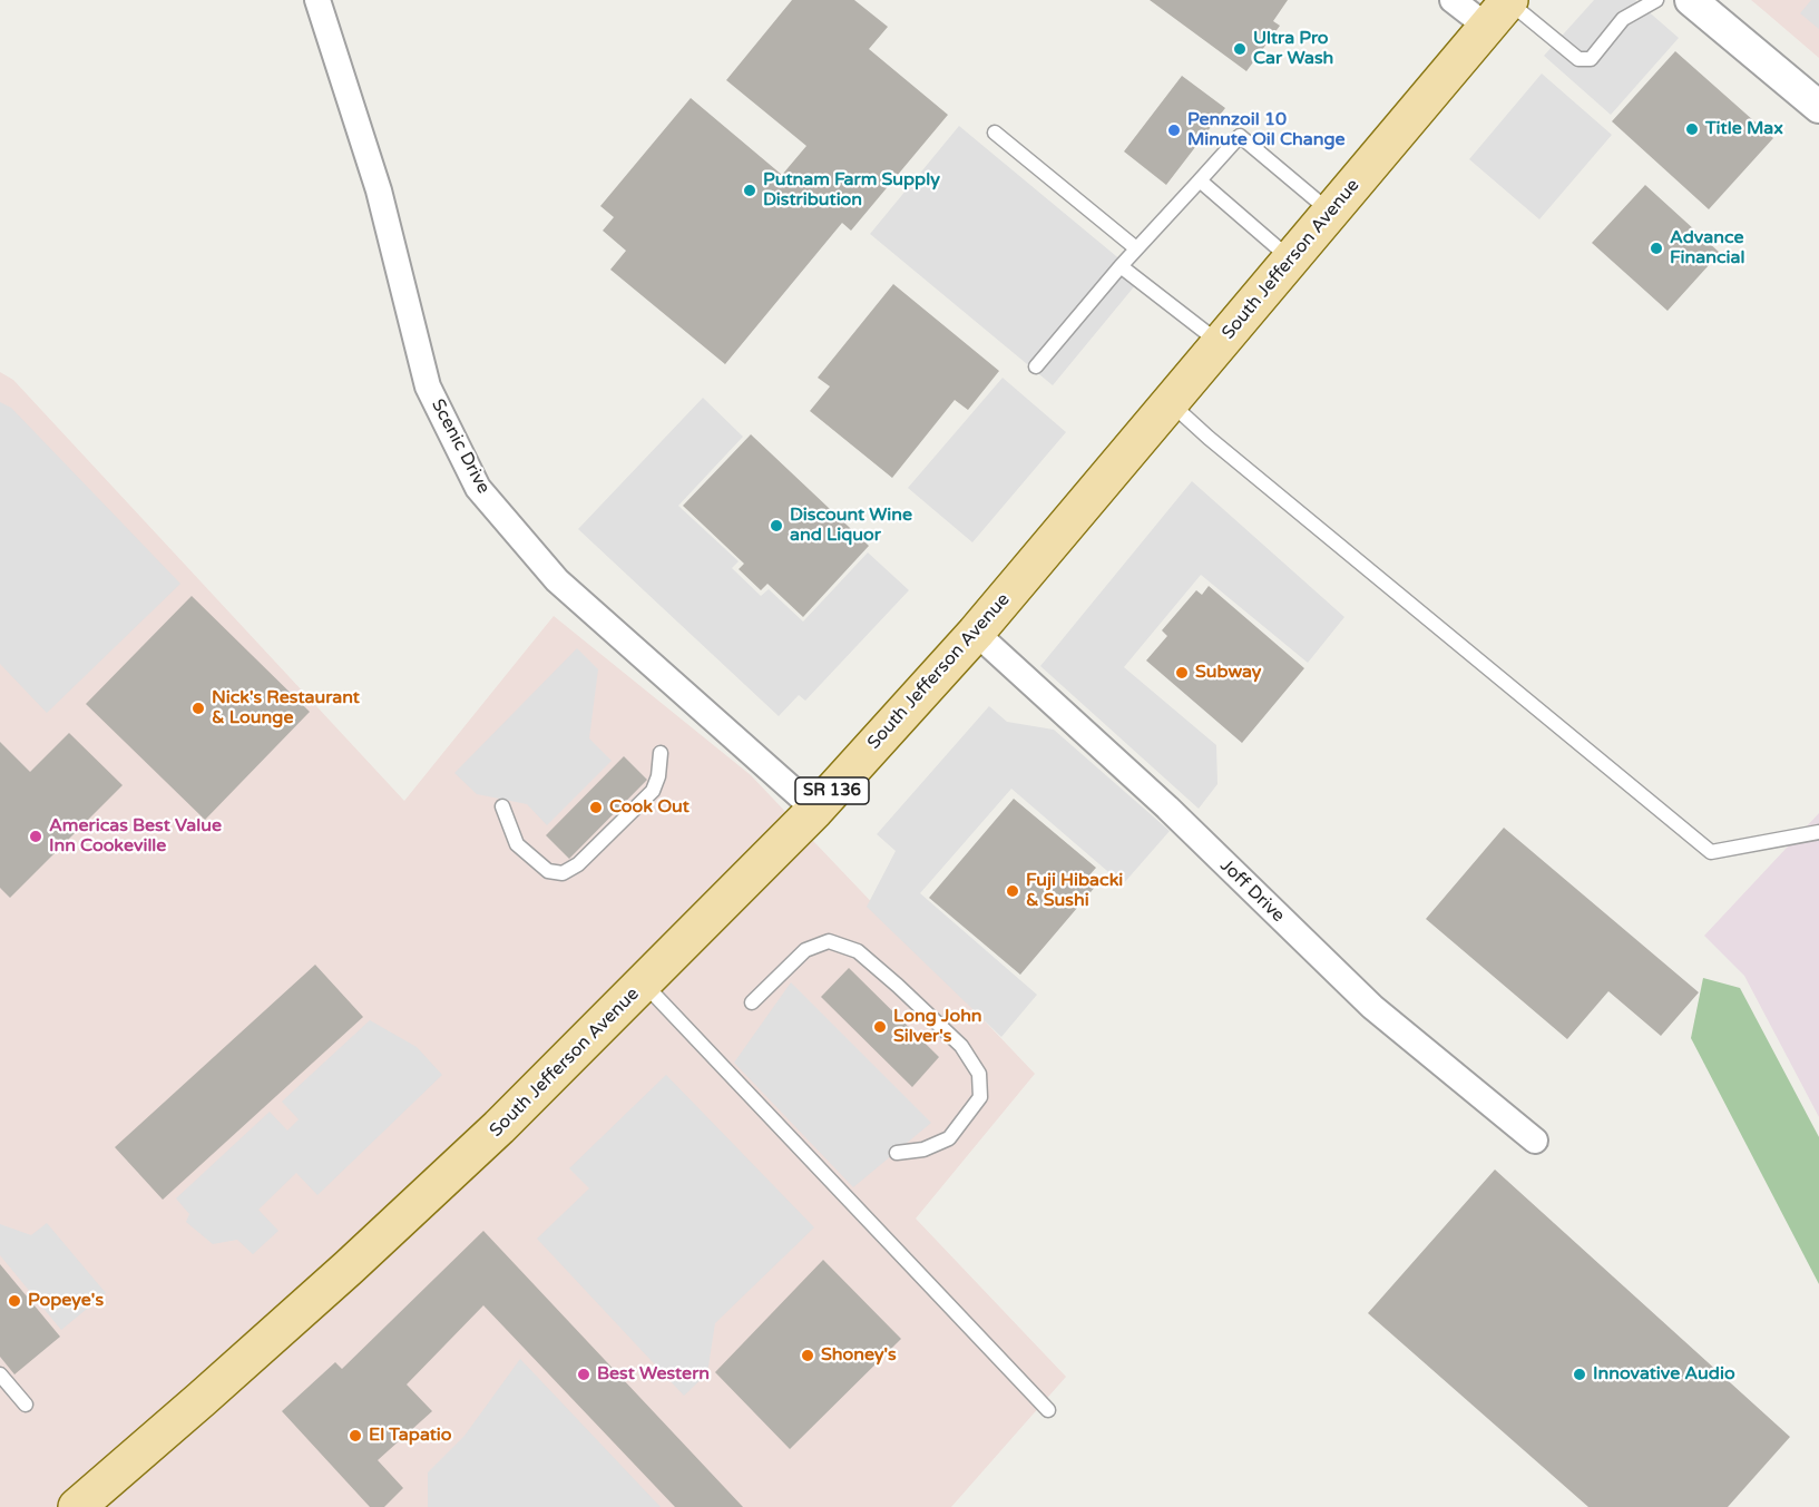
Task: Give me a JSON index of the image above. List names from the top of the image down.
{
  "streets": {
    "main road": ["South Jefferson Avenue", "SR 136"],
    "street": ["Scenic Drive", "Joff Drive"]
  },
  "crossings": [
    ["South Jefferson Avenue", "Scenic Drive"],
    ["South Jefferson Avenue", "Joff Drive"]
  ],
  "places": [
    "Ultra Pro Car Wash",
    "Title Max",
    "Pennzoil 10 Minute Oil Change",
    "Putnam Farm Supply Distribution",
    "Advance Financial",
    "Discount Wine and Liquor",
    "Subway",
    "Nick's Restaurant & Lounge",
    "Cook Out",
    "Americas Best Value Inn Cookeville",
    "Fuji Hibacki & Sushi",
    "Long John Silver's",
    "Popeye's",
    "Shoney's",
    "Best Western",
    "Innovative Audio",
    "El Tapatio"
  ]
}
